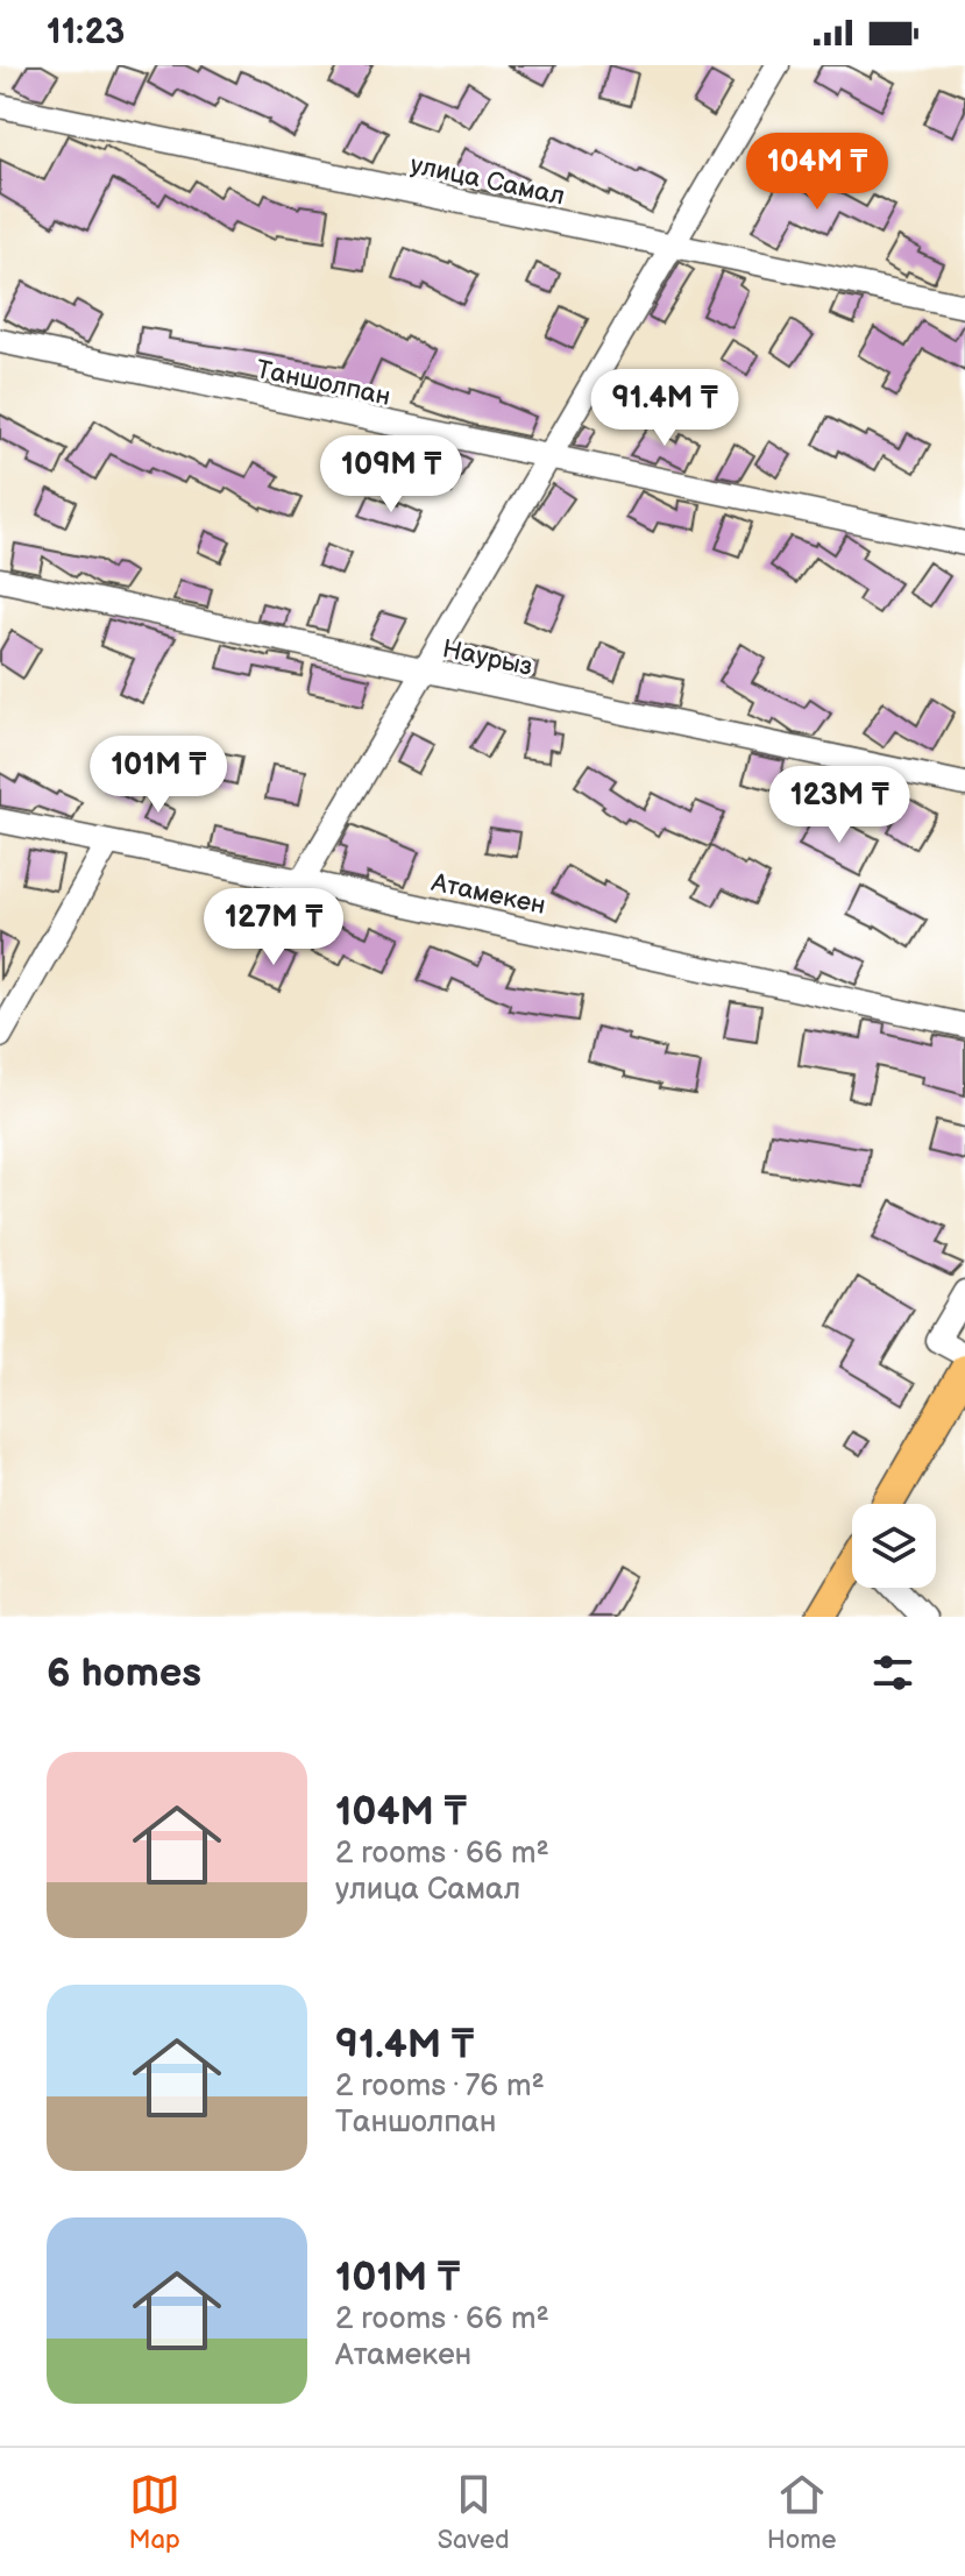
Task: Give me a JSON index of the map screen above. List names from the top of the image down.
{
  "streets": {
    "street": [
      "улица Самал",
      "Таншолпан",
      "Наурыз",
      "Атамекен"
    ]
  },
  "page": {
    "status": "11:23",
    "price": [
      "104M ₸",
      "91.4M ₸",
      "109M ₸",
      "101M ₸",
      "123M ₸",
      "127M ₸"
    ],
    "heading": "6 homes",
    "list": [
      {
        "name": "104M ₸",
        "note": "2 rooms · 66 m² · улица Самал"
      },
      {
        "name": "91.4M ₸",
        "note": "2 rooms · 76 m² · Таншолпан"
      },
      {
        "name": "101M ₸",
        "note": "2 rooms · 66 m² · Атамекен"
      }
    ],
    "tabs": ["Map", "Saved", "Home"]
  }
}
